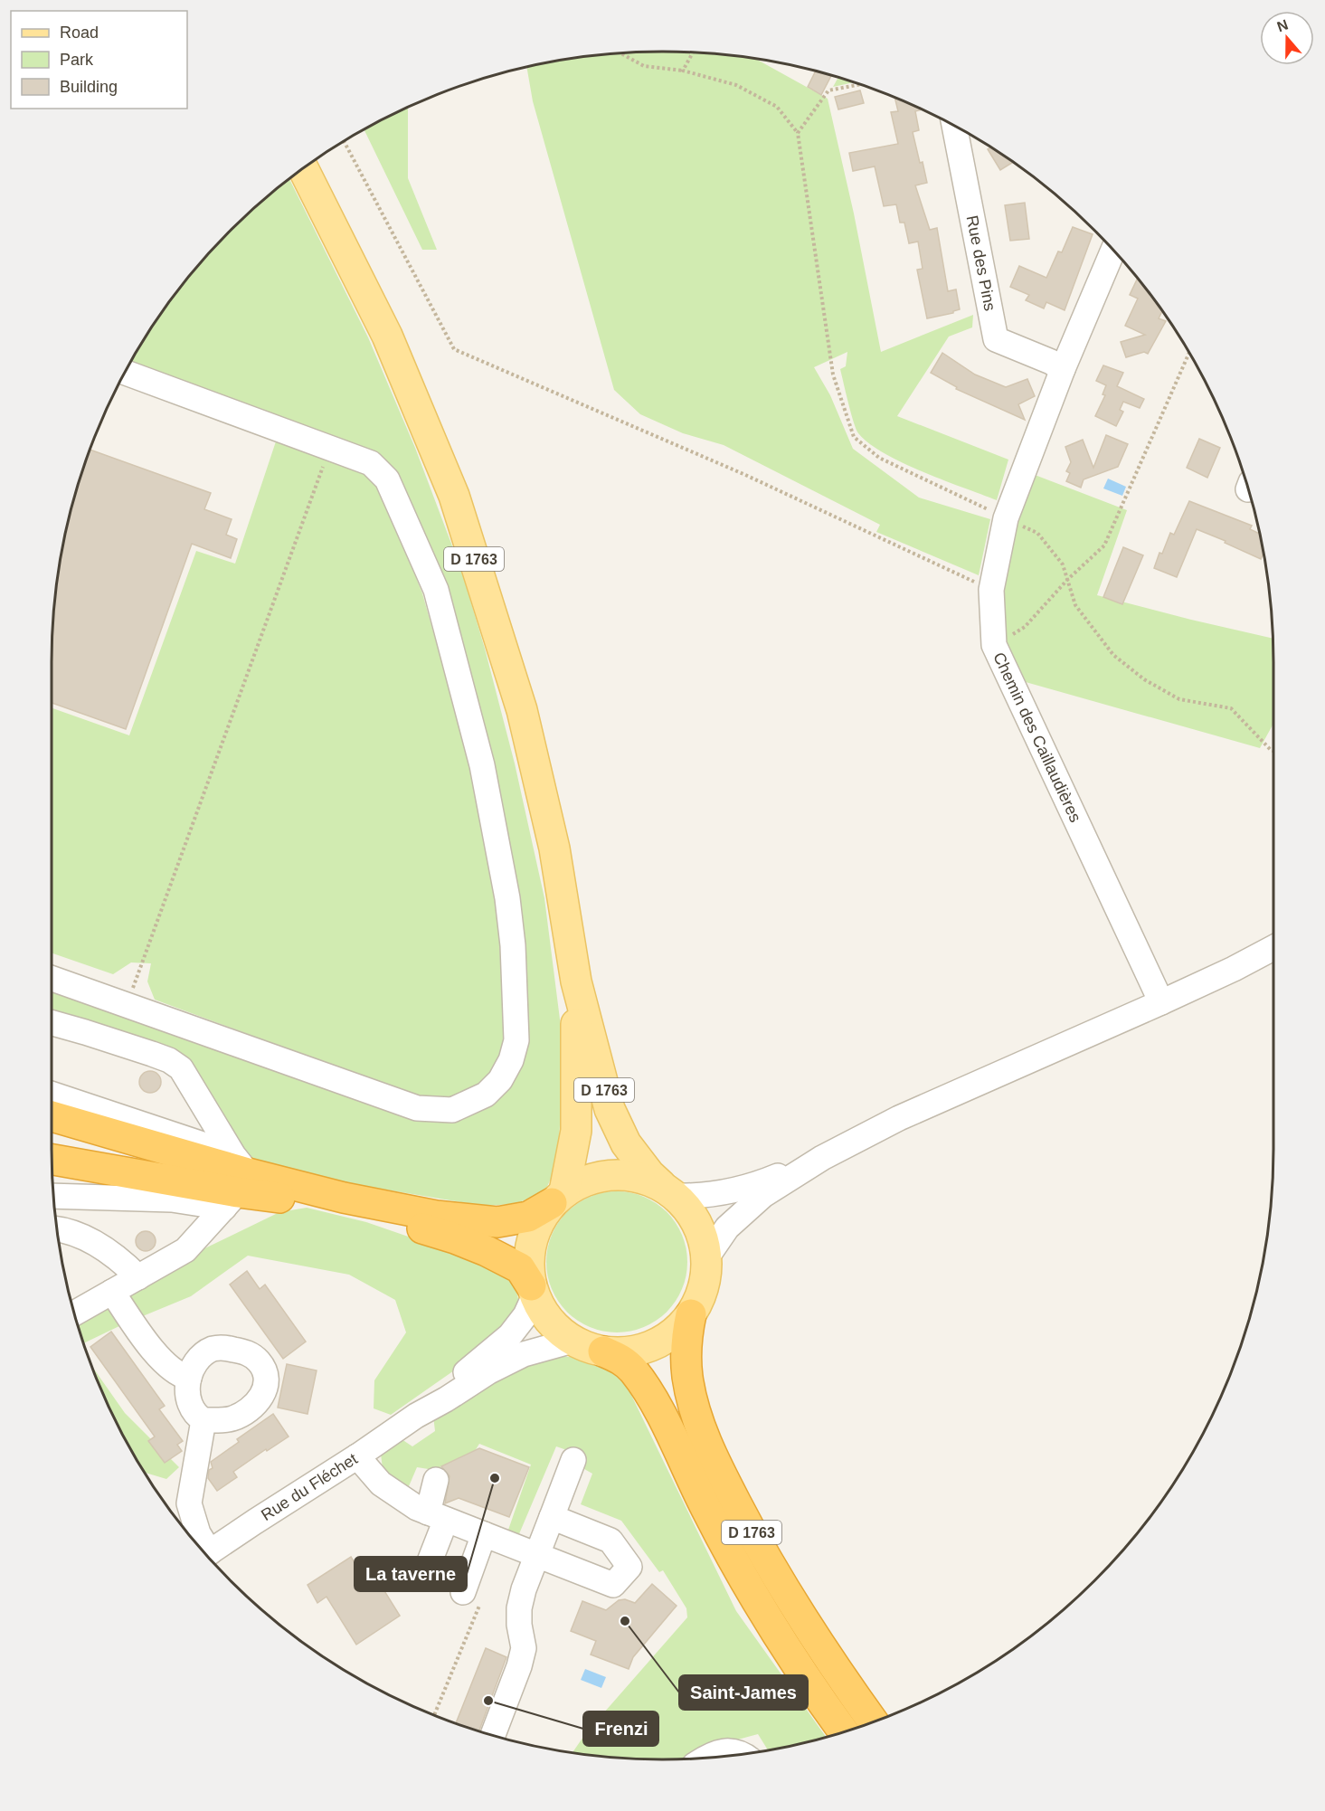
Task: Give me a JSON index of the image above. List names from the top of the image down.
{
  "streets": {
    "highway": ["D 1763"],
    "street": ["Rue des Pins", "Chemin des Caillaudières", "Rue du Fléchet"]
  },
  "crossings": [
    ["Rue des Pins", "Chemin des Caillaudières"],
    ["D 1763", "Rue du Fléchet"]
  ],
  "places": ["La taverne", "Saint-James", "Frenzi"],
  "legend": ["Road", "Park", "Building"],
  "north": "top"
}
